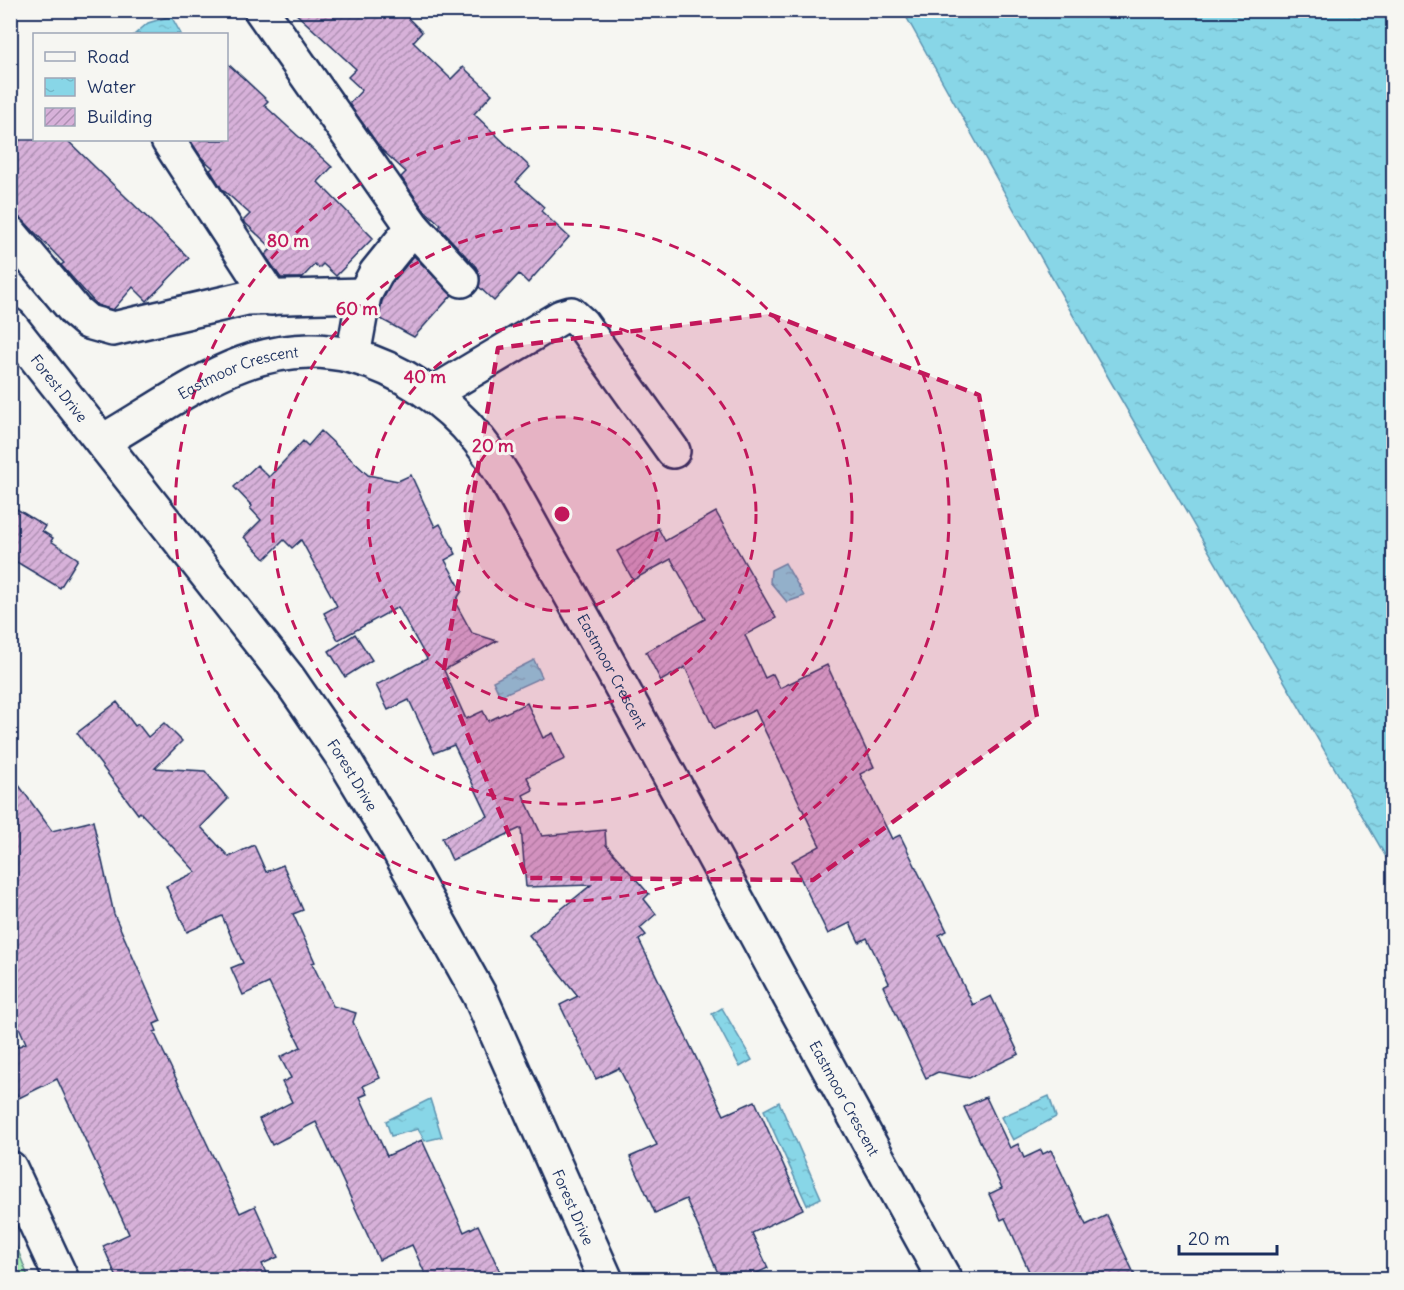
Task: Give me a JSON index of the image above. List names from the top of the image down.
{
  "streets": {
    "street": ["Eastmoor Crescent", "Forest Drive"]
  },
  "crossings": [
    ["Eastmoor Crescent", "Forest Drive"]
  ],
  "legend": ["Road", "Water", "Building"],
  "scale_bar": "20 m",
  "rings": [
    "80 m",
    "60 m",
    "40 m",
    "20 m"
  ]
}
